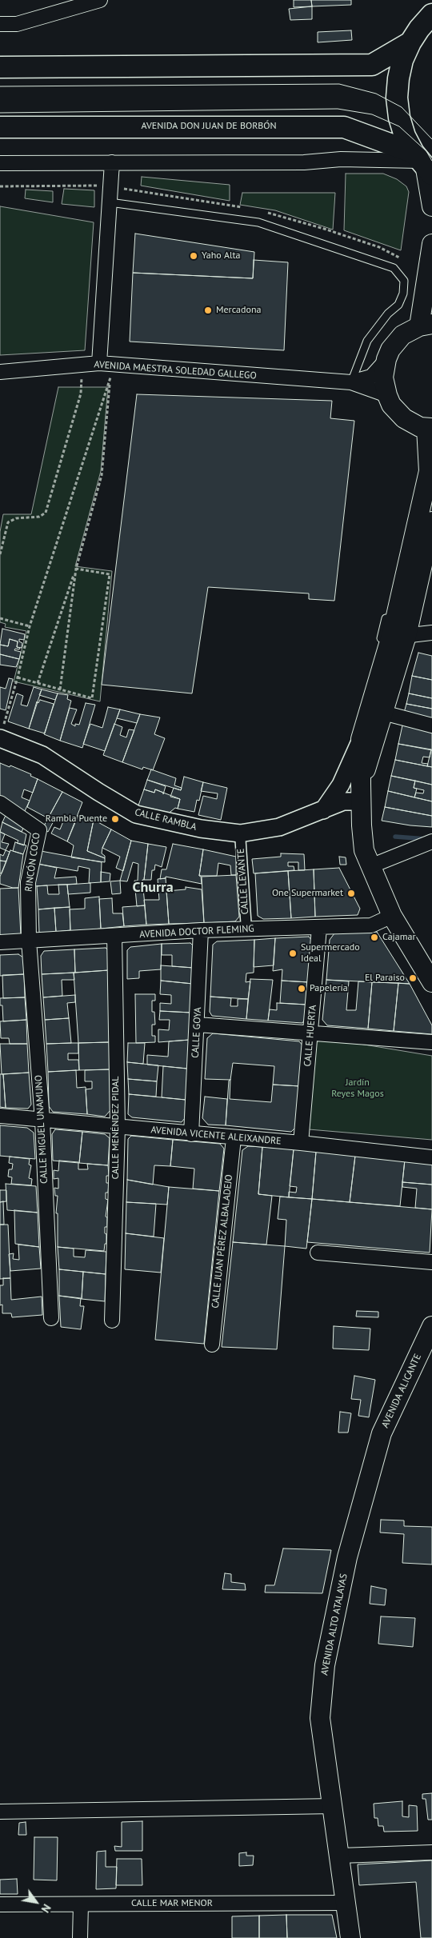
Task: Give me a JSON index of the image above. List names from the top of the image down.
{
  "streets": {
    "main road": ["AVENIDA DON JUAN DE BORBÓN", "AVENIDA ALICANTE", "AVENIDA ALTO ATALAYAS"],
    "street": [
      "AVENIDA MAESTRA SOLEDAD GALLEGO",
      "CALLE RAMBLA",
      "RINCÓN COCO",
      "CALLE LEVANTE",
      "AVENIDA DOCTOR FLEMING",
      "CALLE GOYA",
      "CALLE HUERTA",
      "CALLE MENÉNDEZ PIDAL",
      "CALLE MIGUEL UNAMUNO",
      "AVENIDA VICENTE ALEIXANDRE",
      "CALLE JUAN PÉREZ ALBALADEJO",
      "CALLE MAR MENOR"
    ]
  },
  "crossings": [
    ["CALLE RAMBLA", "CALLE LEVANTE"],
    ["RINCÓN COCO", "AVENIDA DOCTOR FLEMING"],
    ["RINCÓN COCO", "CALLE MIGUEL UNAMUNO"],
    ["CALLE LEVANTE", "AVENIDA DOCTOR FLEMING"],
    ["AVENIDA DOCTOR FLEMING", "CALLE GOYA"],
    ["AVENIDA DOCTOR FLEMING", "CALLE HUERTA"],
    ["AVENIDA DOCTOR FLEMING", "CALLE MENÉNDEZ PIDAL"],
    ["AVENIDA DOCTOR FLEMING", "CALLE MIGUEL UNAMUNO"],
    ["CALLE GOYA", "AVENIDA VICENTE ALEIXANDRE"],
    ["CALLE HUERTA", "AVENIDA VICENTE ALEIXANDRE"],
    ["CALLE MENÉNDEZ PIDAL", "AVENIDA VICENTE ALEIXANDRE"],
    ["CALLE MIGUEL UNAMUNO", "AVENIDA VICENTE ALEIXANDRE"],
    ["AVENIDA VICENTE ALEIXANDRE", "CALLE JUAN PÉREZ ALBALADEJO"],
    ["AVENIDA ALICANTE", "AVENIDA ALTO ATALAYAS"],
    ["AVENIDA ALTO ATALAYAS", "CALLE MAR MENOR"]
  ],
  "districts": ["Churra"],
  "parks": ["Jardín Reyes Magos"],
  "places": [
    "Yaho Alta",
    "Mercadona",
    "Rambla Puente",
    "One Supermarket",
    "Cajamar",
    "Supermercado Ideal",
    "El Paraiso",
    "Papelería"
  ],
  "north": "bottom right"
}
